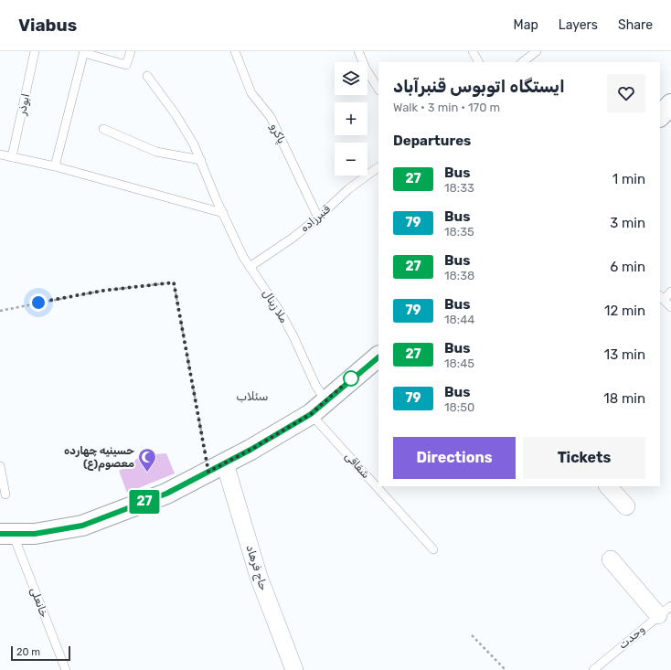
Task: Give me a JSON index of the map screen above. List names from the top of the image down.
{
  "streets": {
    "street": ["حاج فرهاد"],
    "lane": [
      "ابوذر",
      "پاکرو",
      "قنبرزاده",
      "ملا زینال",
      "شقاقی",
      "خانعلی",
      "وحدت"
    ]
  },
  "crossings": [
    ["پاکرو", "قنبرزاده"],
    ["قنبرزاده", "ملا زینال"]
  ],
  "districts": ["سئلاب"],
  "places": {
    "mosque": ["حسینیه چهارده معصوم(ع)"]
  },
  "lines": ["bus line 27"],
  "scale_bar": "20 m",
  "page": {
    "header": "Viabus",
    "nav": ["Map", "Layers", "Share"],
    "on_map": "27",
    "map_buttons": ["+", "−"],
    "heading": [
      ["ایستگاه اتوبوس قنبرآباد", "Walk · 3 min · 170 m"],
      "Departures"
    ],
    "list": [
      {
        "mark": "27",
        "name": "Bus",
        "note": "18:33",
        "value": "1 min"
      },
      {
        "mark": "79",
        "name": "Bus",
        "note": "18:35",
        "value": "3 min"
      },
      {
        "mark": "27",
        "name": "Bus",
        "note": "18:38",
        "value": "6 min"
      },
      {
        "mark": "79",
        "name": "Bus",
        "note": "18:44",
        "value": "12 min"
      },
      {
        "mark": "27",
        "name": "Bus",
        "note": "18:45",
        "value": "13 min"
      },
      {
        "mark": "79",
        "name": "Bus",
        "note": "18:50",
        "value": "18 min"
      }
    ],
    "buttons": ["Directions", "Tickets"],
    "scale": "20 m"
  }
}
